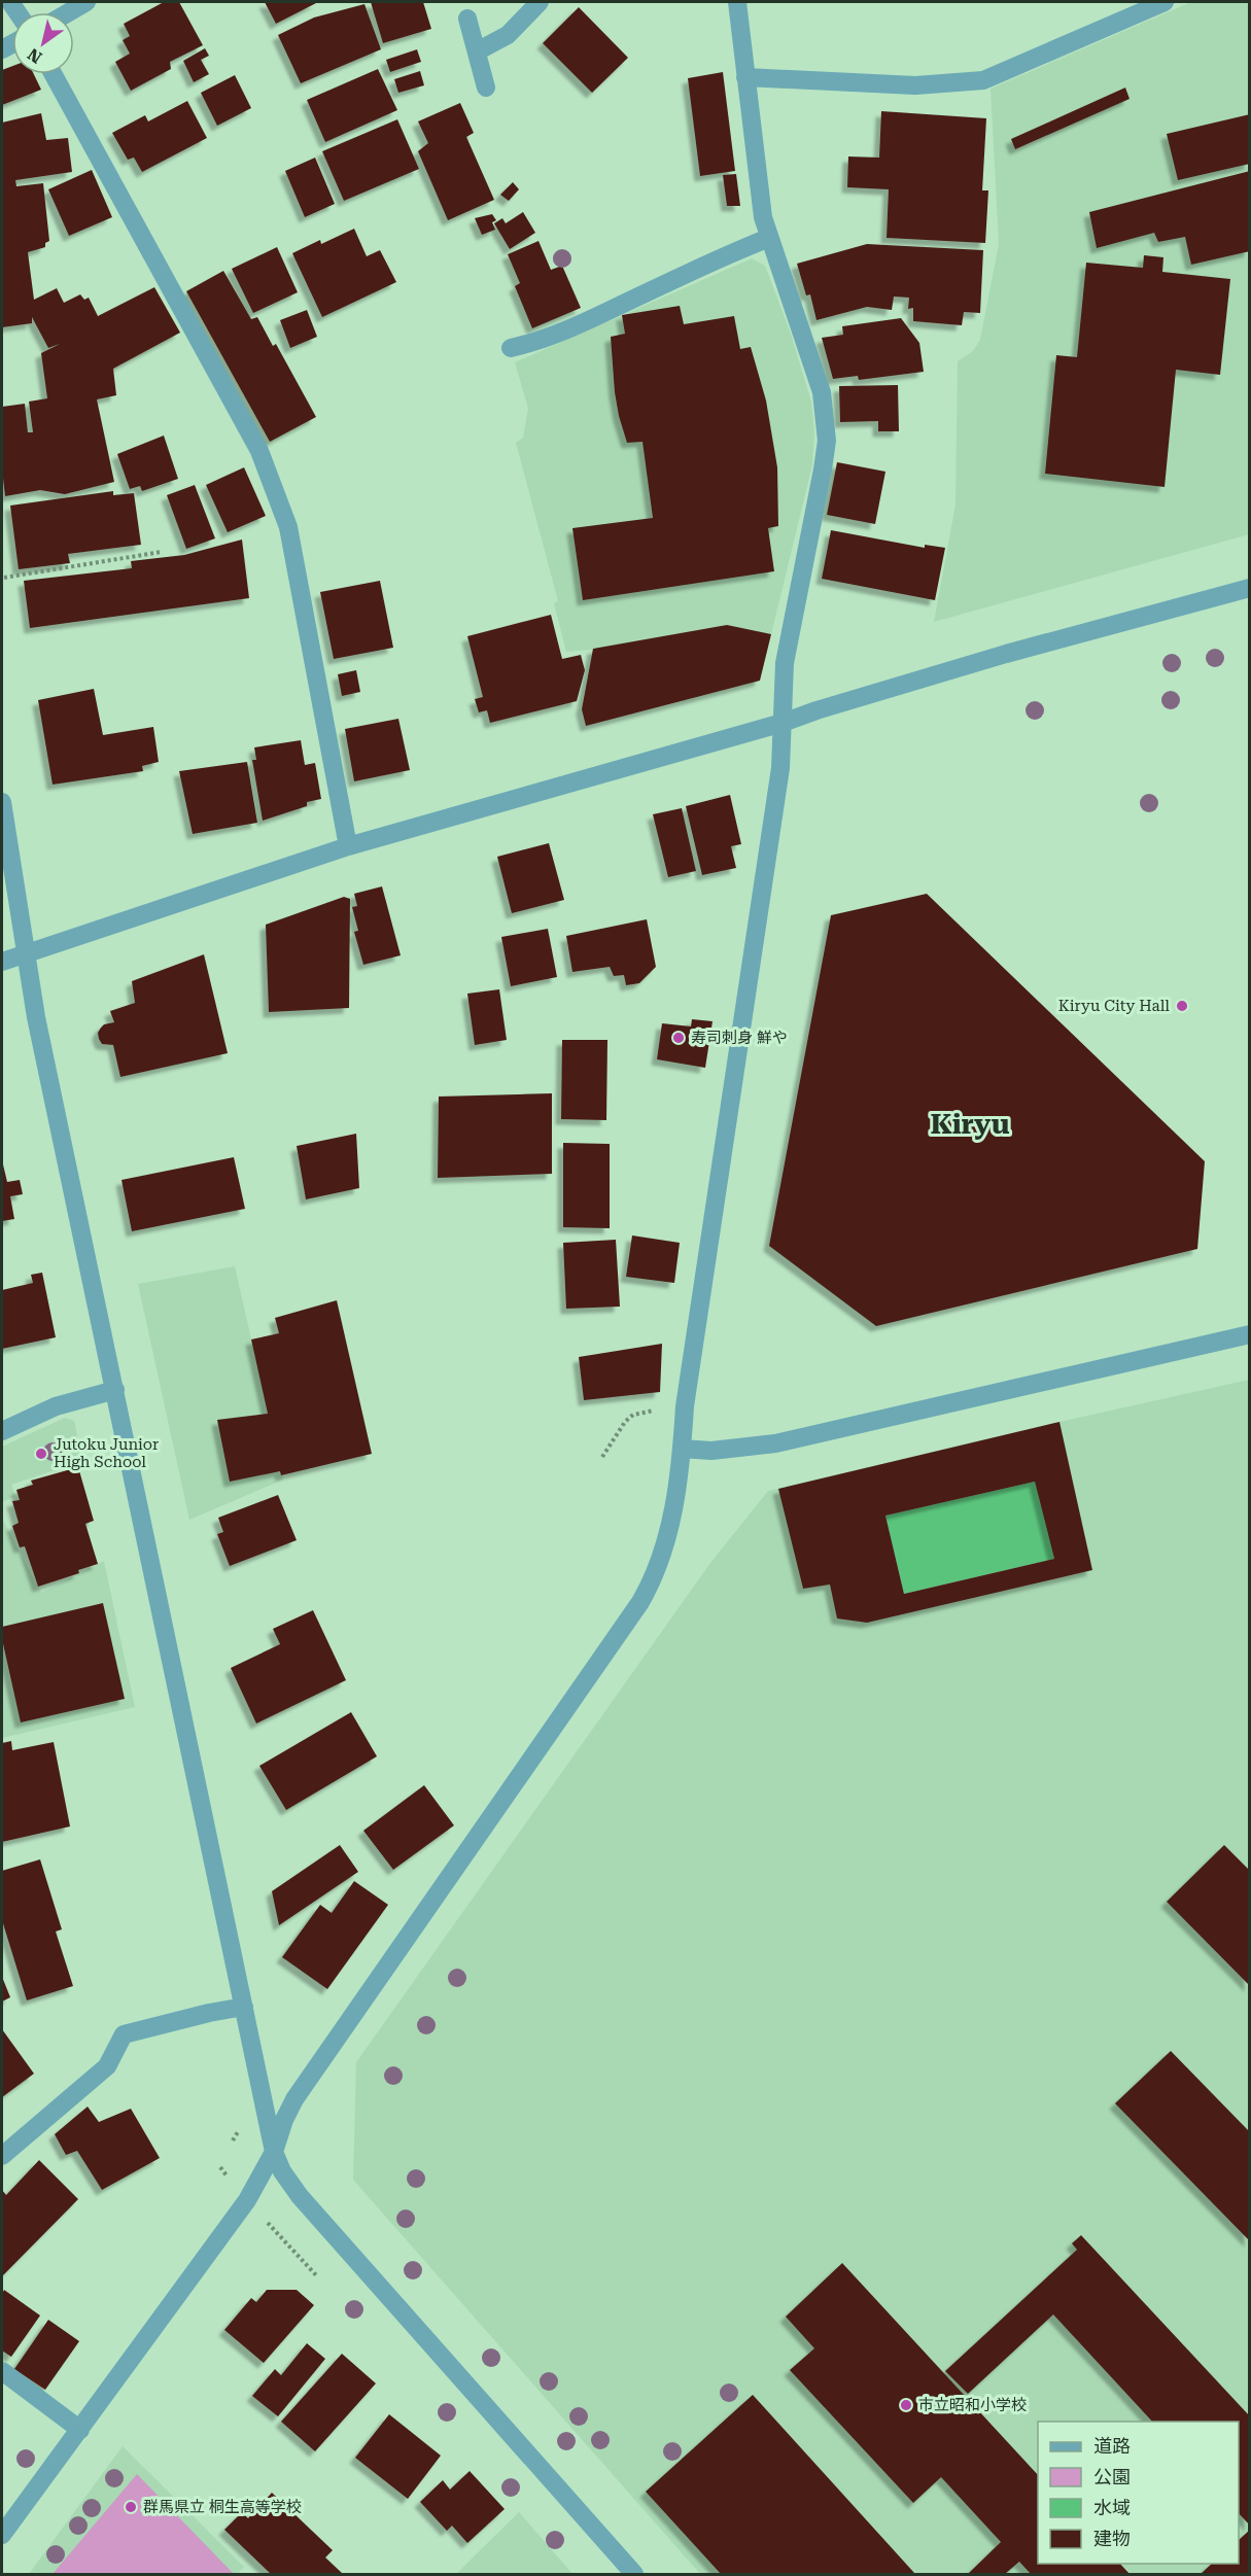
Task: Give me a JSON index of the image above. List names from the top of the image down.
{
  "districts": ["Kiryu"],
  "places": [
    "Kiryu City Hall",
    "寿司刺身 鮮や",
    "Jutoku Junior High School",
    "市立昭和小学校",
    "群馬県立 桐生高等学校"
  ],
  "legend": [
    "道路",
    "公園",
    "水域",
    "建物"
  ],
  "north": "bottom left"
}
